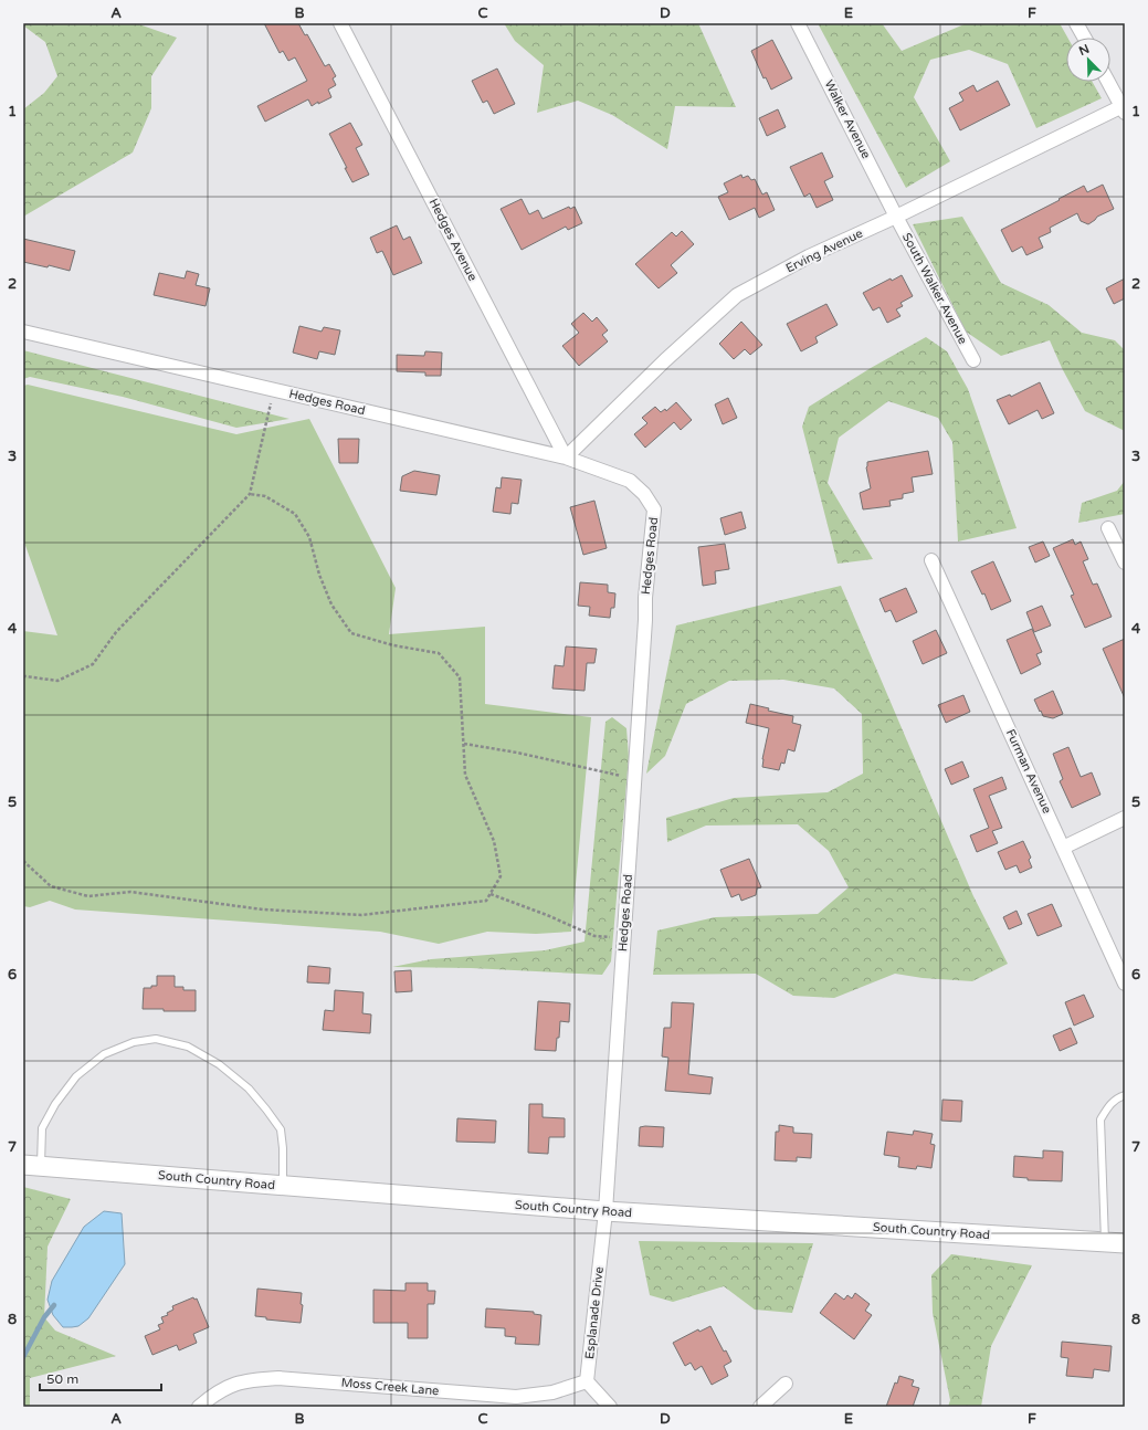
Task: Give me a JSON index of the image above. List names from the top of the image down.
{
  "streets": {
    "main road": ["South Country Road"],
    "street": [
      "Walker Avenue",
      "Hedges Avenue",
      "Erving Avenue",
      "South Walker Avenue",
      "Hedges Road",
      "Furman Avenue",
      "Esplanade Drive",
      "Moss Creek Lane"
    ]
  },
  "crossings": [
    ["Walker Avenue", "Erving Avenue"],
    ["Walker Avenue", "South Walker Avenue"],
    ["Hedges Avenue", "Erving Avenue"],
    ["Hedges Avenue", "Hedges Road"],
    ["Erving Avenue", "South Walker Avenue"],
    ["Erving Avenue", "Hedges Road"],
    ["Hedges Road", "South Country Road"],
    ["Hedges Road", "Esplanade Drive"],
    ["South Country Road", "Esplanade Drive"],
    ["Esplanade Drive", "Moss Creek Lane"]
  ],
  "scale_bar": "50 m",
  "north": "top left",
  "grid": {
    "columns": [
      "A",
      "B",
      "C",
      "D",
      "E",
      "F"
    ],
    "rows": [
      "1",
      "2",
      "3",
      "4",
      "5",
      "6",
      "7",
      "8"
    ]
  }
}
